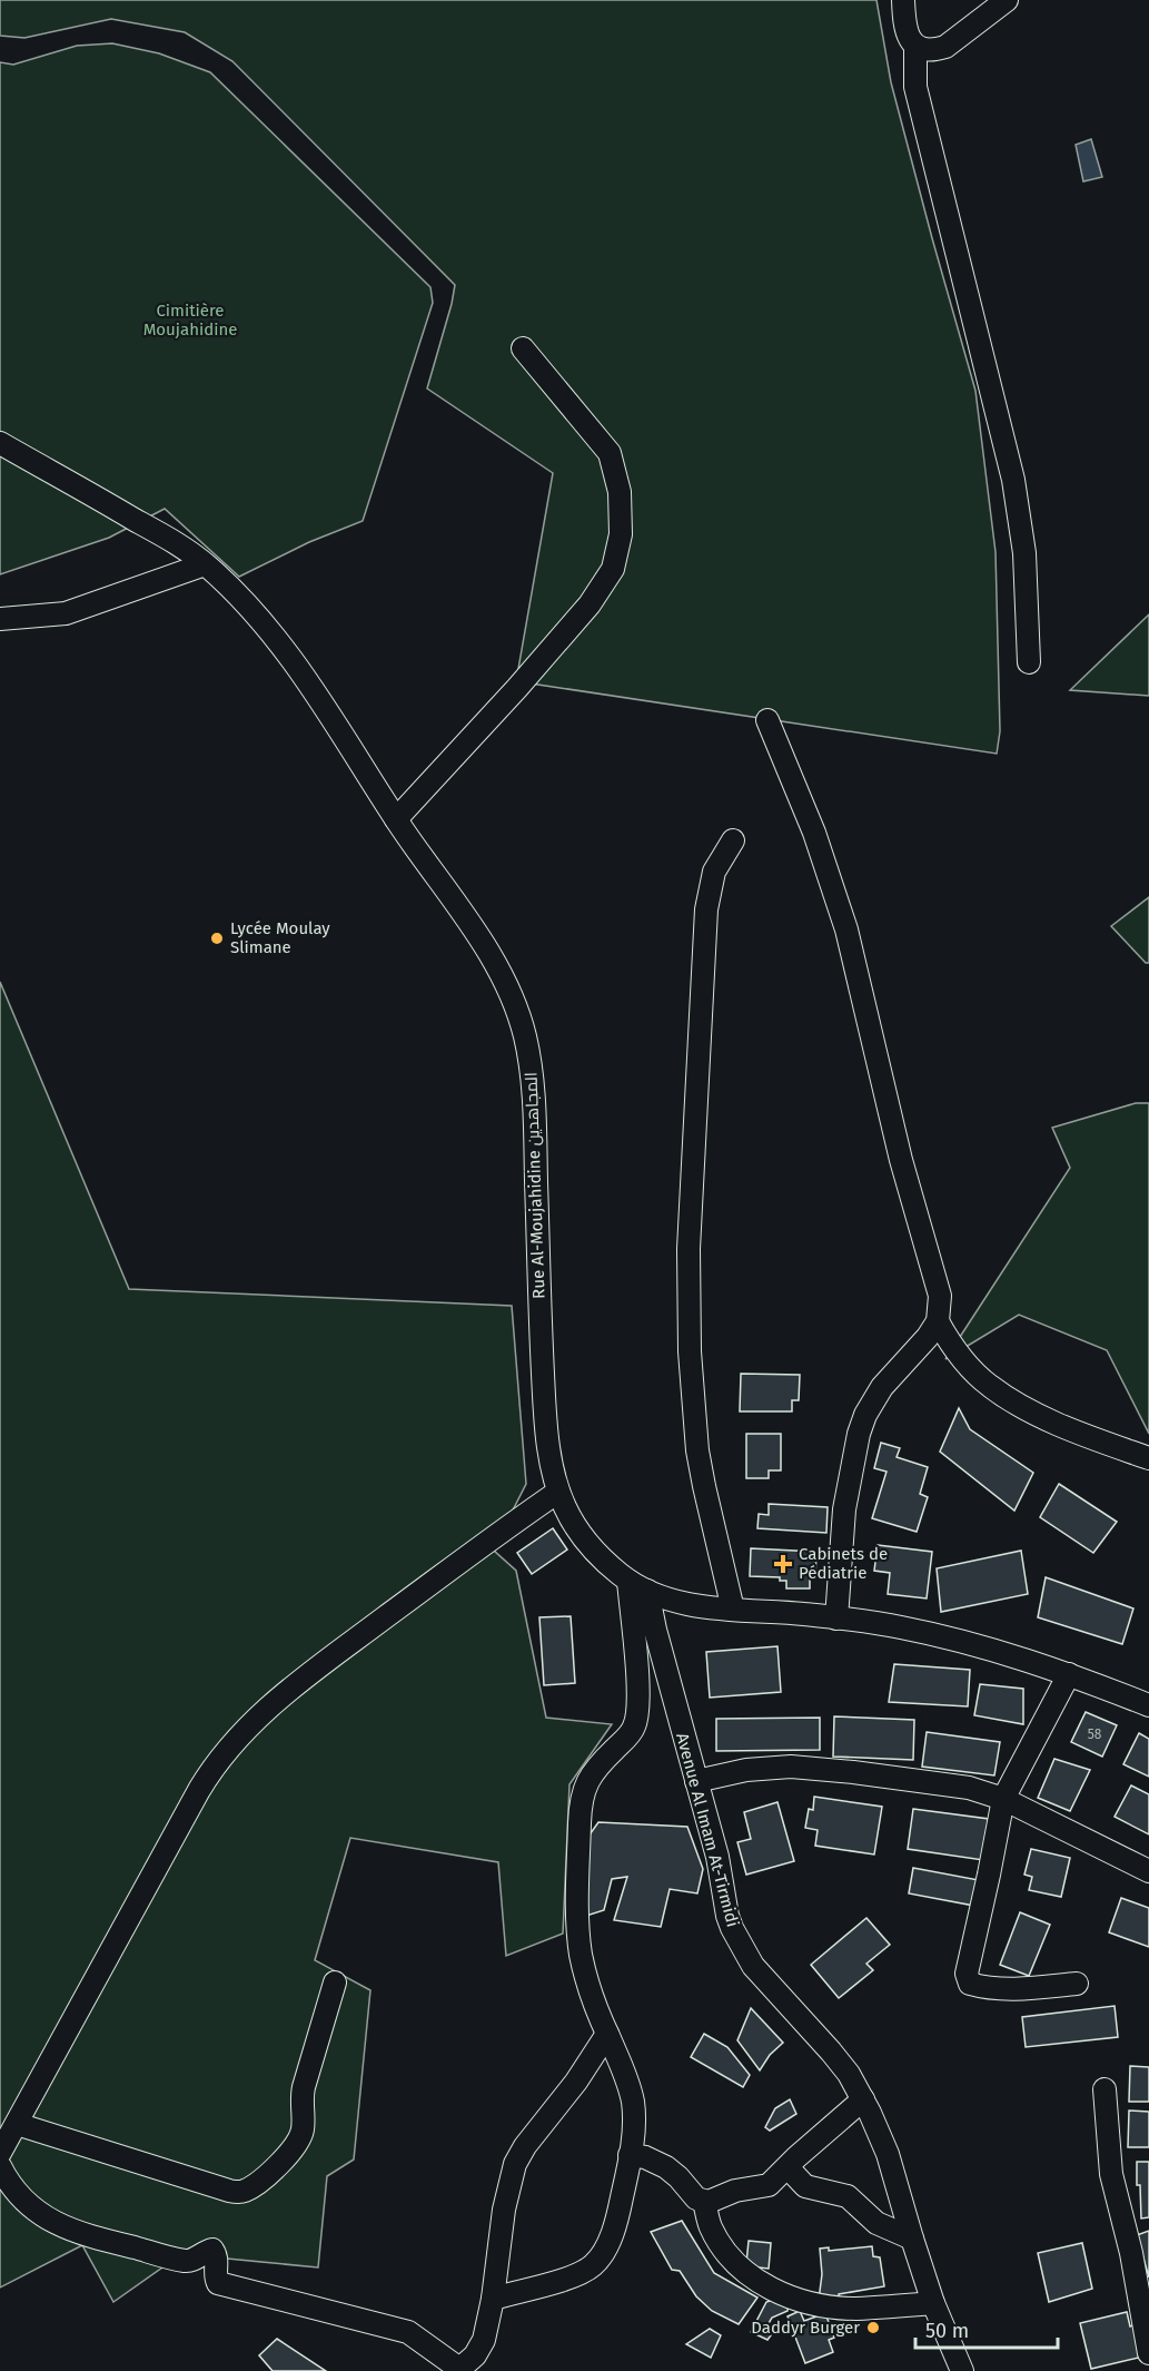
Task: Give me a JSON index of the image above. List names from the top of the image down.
{
  "streets": {
    "street": ["Rue Al-Moujahidine المجاهدين", "Avenue Al Imam At-Tirmidi"]
  },
  "crossings": [
    ["Rue Al-Moujahidine المجاهدين", "Avenue Al Imam At-Tirmidi"]
  ],
  "parks": ["Cimitière Moujahidine"],
  "places": {
    "other": ["Lycée Moulay Slimane", "Daddyr Burger"],
    "health": ["Cabinets de Pédiatrie"]
  },
  "house_numbers": ["58"],
  "scale_bar": "50 m"
}
